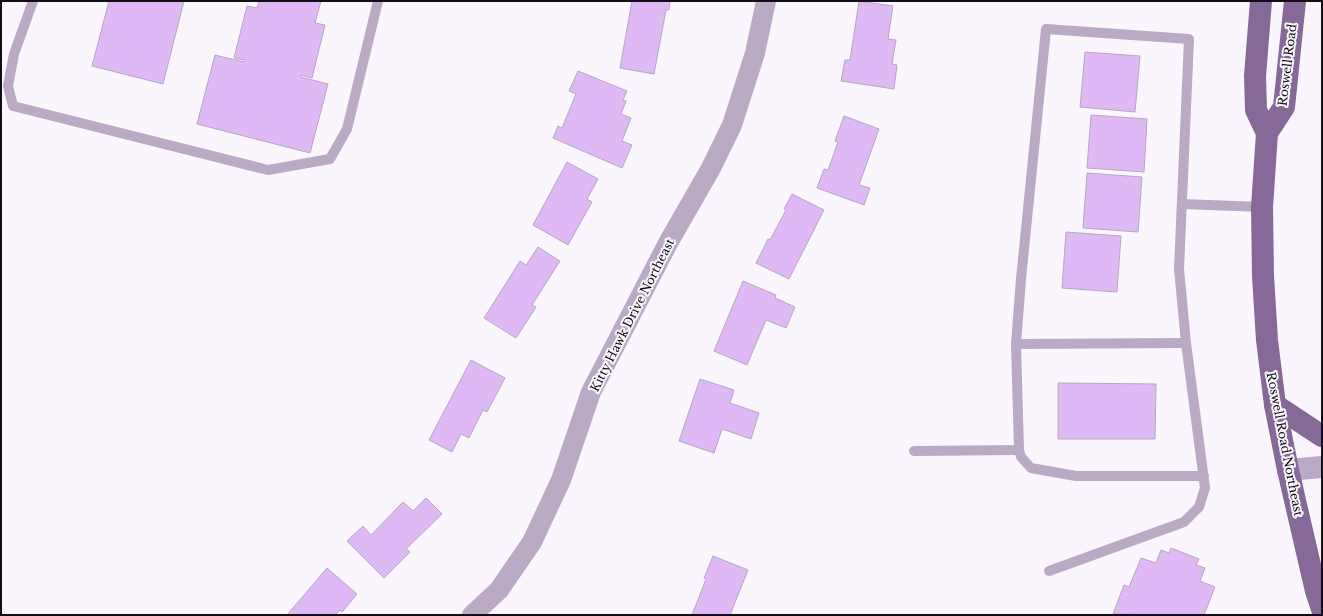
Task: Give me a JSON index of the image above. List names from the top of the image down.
{
  "streets": {
    "main road": ["Roswell Road", "Roswell Road Northeast"],
    "street": ["Kitty Hawk Drive Northeast"]
  },
  "crossings": [
    ["Roswell Road", "Roswell Road Northeast"]
  ]
}
